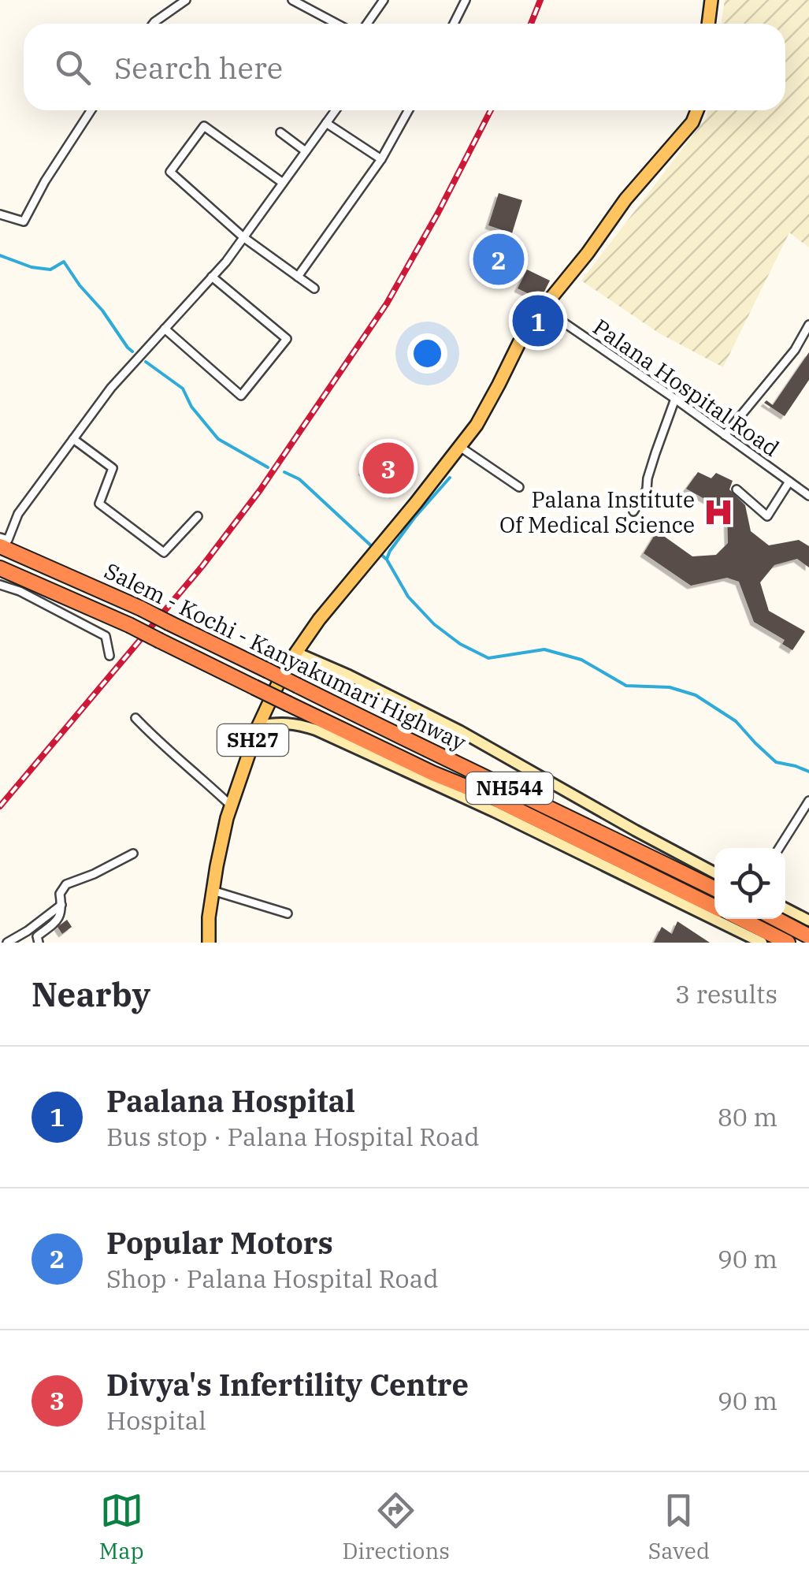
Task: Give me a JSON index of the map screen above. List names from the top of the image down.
{
  "streets": {
    "highway": ["Salem - Kochi - Kanyakumari Highway", "NH544"],
    "main road": ["SH27"],
    "street": ["Palana Hospital Road"]
  },
  "crossings": [
    ["Palana Hospital Road", "SH27"]
  ],
  "places": {
    "hospital": ["Palana Institute Of Medical Science"]
  },
  "page": {
    "search": "Search here",
    "pins": ["2", "1", "3"],
    "heading": ["Nearby", "3 results"],
    "list": [
      {
        "mark": "1",
        "name": "Paalana Hospital",
        "note": "Bus stop · Palana Hospital Road",
        "value": "80 m"
      },
      {
        "mark": "2",
        "name": "Popular Motors",
        "note": "Shop · Palana Hospital Road",
        "value": "90 m"
      },
      {
        "mark": "3",
        "name": "Divya's Infertility Centre",
        "note": "Hospital",
        "value": "90 m"
      }
    ],
    "nav": ["Map", "Directions", "Saved"]
  }
}
